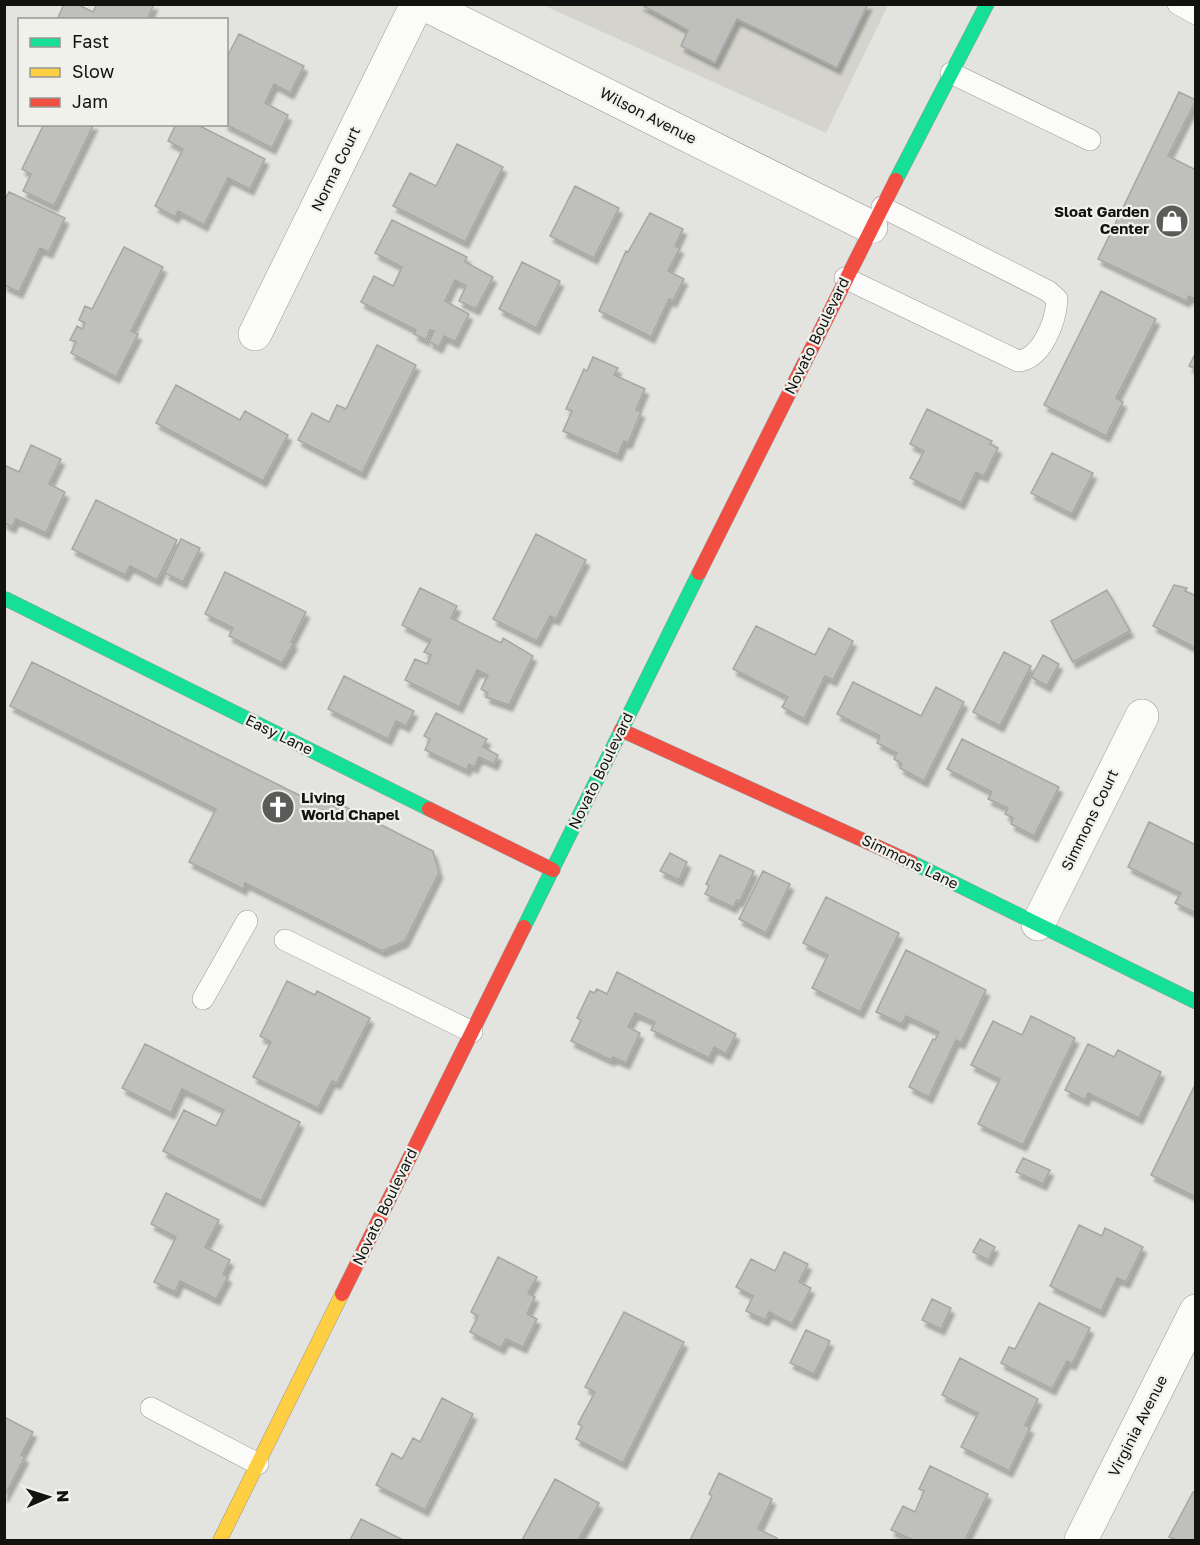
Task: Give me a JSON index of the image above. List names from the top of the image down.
{
  "streets": {
    "main road": ["Novato Boulevard", "Easy Lane", "Simmons Lane"],
    "street": [
      "Wilson Avenue",
      "Norma Court",
      "Simmons Court",
      "Virginia Avenue"
    ]
  },
  "crossings": [
    ["Wilson Avenue", "Novato Boulevard"],
    ["Novato Boulevard", "Easy Lane"],
    ["Novato Boulevard", "Simmons Lane"],
    ["Simmons Court", "Simmons Lane"]
  ],
  "places": {
    "shop": ["Sloat Garden Center"],
    "church": ["Living World Chapel"]
  },
  "legend": ["Fast", "Slow", "Jam"],
  "north": "right"
}
